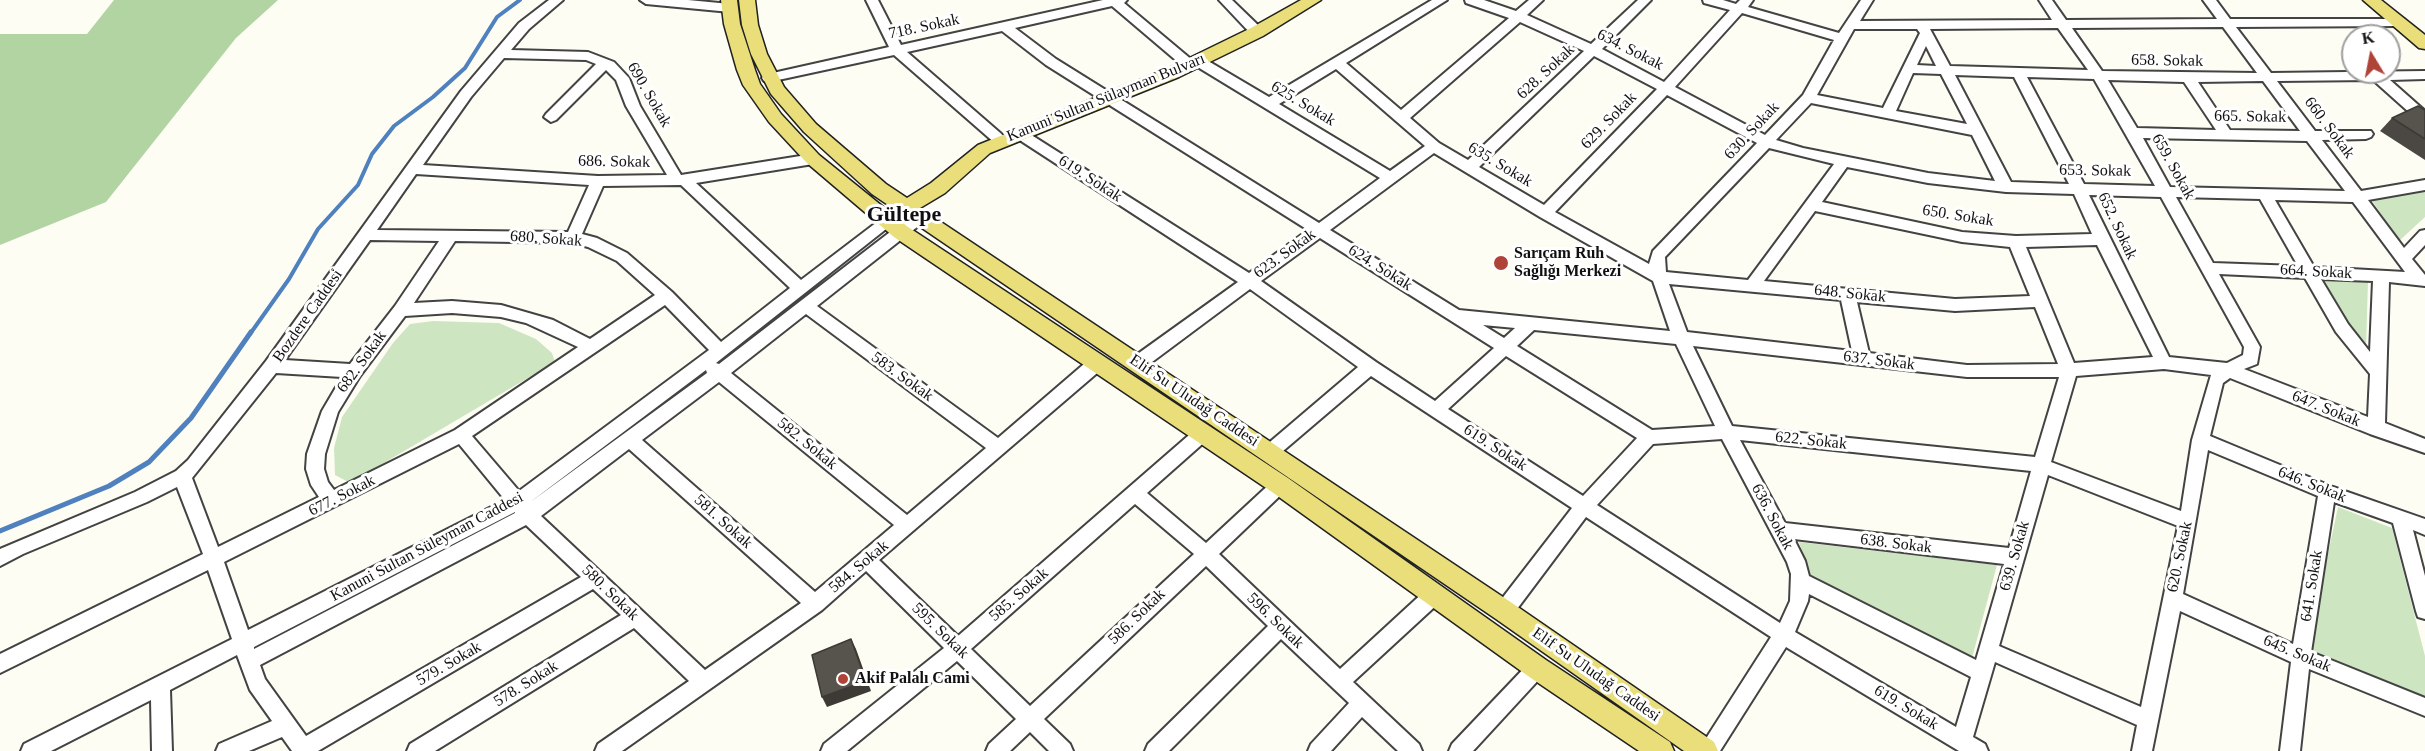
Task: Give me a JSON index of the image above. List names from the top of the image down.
{
  "streets": {
    "main road": ["Kanuni Sultan Sülayman Bulvarı", "Elif Su Uludağ Caddesi"],
    "street": [
      "718. Sokak",
      "634. Sokak",
      "658. Sokak",
      "628. Sokak",
      "690. Sokak",
      "625. Sokak",
      "665. Sokak",
      "629. Sokak",
      "660. Sokak",
      "630. Sokak",
      "686. Sokak",
      "635. Sokak",
      "659. Sokak",
      "653. Sokak",
      "619. Sokak",
      "650. Sokak",
      "652. Sokak",
      "680. Sokak",
      "623. Sokak",
      "624. Sokak",
      "664. Sokak",
      "648. Sokak",
      "Bozdere Caddesi",
      "637. Sokak",
      "682. Sokak",
      "583. Sokak",
      "647. Sokak",
      "622. Sokak",
      "582. Sokak",
      "646. Sokak",
      "677. Sokak",
      "636. Sokak",
      "581. Sokak",
      "638. Sokak",
      "Kanuni Sultan Süleyman Caddesi",
      "639. Sokak",
      "620. Sokak",
      "584. Sokak",
      "641. Sokak",
      "580. Sokak",
      "585. Sokak",
      "586. Sokak",
      "596. Sokak",
      "595. Sokak",
      "645. Sokak",
      "579. Sokak",
      "578. Sokak"
    ]
  },
  "crossings": [
    ["718. Sokak", "625. Sokak"],
    ["718. Sokak", "624. Sokak"],
    ["718. Sokak", "Elif Su Uludağ Caddesi"],
    ["634. Sokak", "628. Sokak"],
    ["634. Sokak", "629. Sokak"],
    ["634. Sokak", "630. Sokak"],
    ["634. Sokak", "653. Sokak"],
    ["658. Sokak", "660. Sokak"],
    ["658. Sokak", "659. Sokak"],
    ["658. Sokak", "652. Sokak"],
    ["628. Sokak", "635. Sokak"],
    ["690. Sokak", "686. Sokak"],
    ["690. Sokak", "Bozdere Caddesi"],
    ["690. Sokak", "Kanuni Sultan Süleyman Caddesi"],
    ["Kanuni Sultan Sülayman Bulvarı", "625. Sokak"],
    ["Kanuni Sultan Sülayman Bulvarı", "619. Sokak"],
    ["Kanuni Sultan Sülayman Bulvarı", "624. Sokak"],
    ["Kanuni Sultan Sülayman Bulvarı", "Elif Su Uludağ Caddesi"],
    ["625. Sokak", "623. Sokak"],
    ["665. Sokak", "660. Sokak"],
    ["665. Sokak", "659. Sokak"],
    ["629. Sokak", "635. Sokak"],
    ["660. Sokak", "653. Sokak"],
    ["660. Sokak", "664. Sokak"],
    ["630. Sokak", "635. Sokak"],
    ["630. Sokak", "653. Sokak"],
    ["630. Sokak", "648. Sokak"],
    ["630. Sokak", "636. Sokak"],
    ["686. Sokak", "Bozdere Caddesi"],
    ["686. Sokak", "Elif Su Uludağ Caddesi"],
    ["635. Sokak", "623. Sokak"],
    ["635. Sokak", "648. Sokak"],
    ["635. Sokak", "636. Sokak"],
    ["659. Sokak", "653. Sokak"],
    ["659. Sokak", "664. Sokak"],
    ["659. Sokak", "637. Sokak"],
    ["659. Sokak", "647. Sokak"],
    ["659. Sokak", "620. Sokak"],
    ["653. Sokak", "652. Sokak"],
    ["619. Sokak", "623. Sokak"],
    ["619. Sokak", "636. Sokak"],
    ["619. Sokak", "639. Sokak"],
    ["650. Sokak", "652. Sokak"],
    ["652. Sokak", "637. Sokak"],
    ["680. Sokak", "Bozdere Caddesi"],
    ["680. Sokak", "682. Sokak"],
    ["680. Sokak", "677. Sokak"],
    ["680. Sokak", "Kanuni Sultan Süleyman Caddesi"],
    ["623. Sokak", "624. Sokak"],
    ["623. Sokak", "Elif Su Uludağ Caddesi"],
    ["624. Sokak", "637. Sokak"],
    ["624. Sokak", "622. Sokak"],
    ["648. Sokak", "636. Sokak"],
    ["637. Sokak", "647. Sokak"],
    ["637. Sokak", "636. Sokak"],
    ["637. Sokak", "639. Sokak"],
    ["637. Sokak", "620. Sokak"],
    ["682. Sokak", "677. Sokak"],
    ["583. Sokak", "584. Sokak"],
    ["Elif Su Uludağ Caddesi", "636. Sokak"],
    ["Elif Su Uludağ Caddesi", "Kanuni Sultan Süleyman Caddesi"],
    ["Elif Su Uludağ Caddesi", "584. Sokak"],
    ["Elif Su Uludağ Caddesi", "585. Sokak"],
    ["Elif Su Uludağ Caddesi", "586. Sokak"],
    ["647. Sokak", "620. Sokak"],
    ["622. Sokak", "636. Sokak"],
    ["622. Sokak", "639. Sokak"],
    ["622. Sokak", "620. Sokak"],
    ["582. Sokak", "Kanuni Sultan Süleyman Caddesi"],
    ["582. Sokak", "584. Sokak"],
    ["646. Sokak", "620. Sokak"],
    ["646. Sokak", "641. Sokak"],
    ["677. Sokak", "580. Sokak"],
    ["636. Sokak", "638. Sokak"],
    ["581. Sokak", "584. Sokak"],
    ["638. Sokak", "639. Sokak"],
    ["Kanuni Sultan Süleyman Caddesi", "580. Sokak"],
    ["620. Sokak", "645. Sokak"],
    ["584. Sokak", "580. Sokak"],
    ["584. Sokak", "595. Sokak"],
    ["641. Sokak", "645. Sokak"],
    ["580. Sokak", "579. Sokak"],
    ["580. Sokak", "578. Sokak"],
    ["585. Sokak", "596. Sokak"],
    ["585. Sokak", "595. Sokak"],
    ["586. Sokak", "596. Sokak"],
    ["586. Sokak", "595. Sokak"]
  ],
  "districts": ["Gültepe"],
  "places": ["Sarıçam Ruh Sağlığı Merkezi", "Akif Palalı Cami"],
  "north": "top"
}
